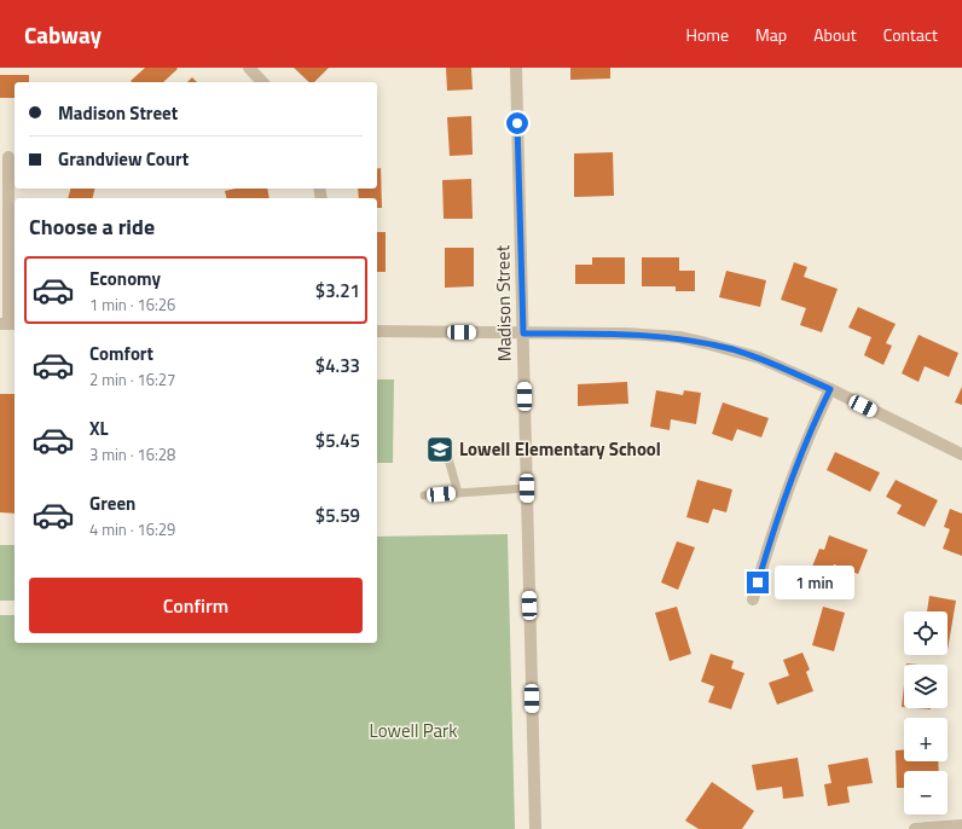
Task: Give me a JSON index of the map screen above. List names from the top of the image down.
{
  "streets": {
    "street": ["Madison Street"]
  },
  "parks": ["Lowell Park"],
  "places": {
    "school or university": ["Lowell Elementary School"]
  },
  "page": {
    "header": "Cabway",
    "nav": [
      "Home",
      "Map",
      "About",
      "Contact"
    ],
    "banner": ["Madison Street", "Grandview Court"],
    "heading": "Choose a ride",
    "list": [
      {
        "name": "Economy",
        "note": "1 min · 16:26",
        "value": "$3.21"
      },
      {
        "name": "Comfort",
        "note": "2 min · 16:27",
        "value": "$4.33"
      },
      {
        "name": "XL",
        "note": "3 min · 16:28",
        "value": "$5.45"
      },
      {
        "name": "Green",
        "note": "4 min · 16:29",
        "value": "$5.59"
      }
    ],
    "bubble": "1 min",
    "buttons": "Confirm",
    "map_buttons": ["+", "−"]
  }
}
